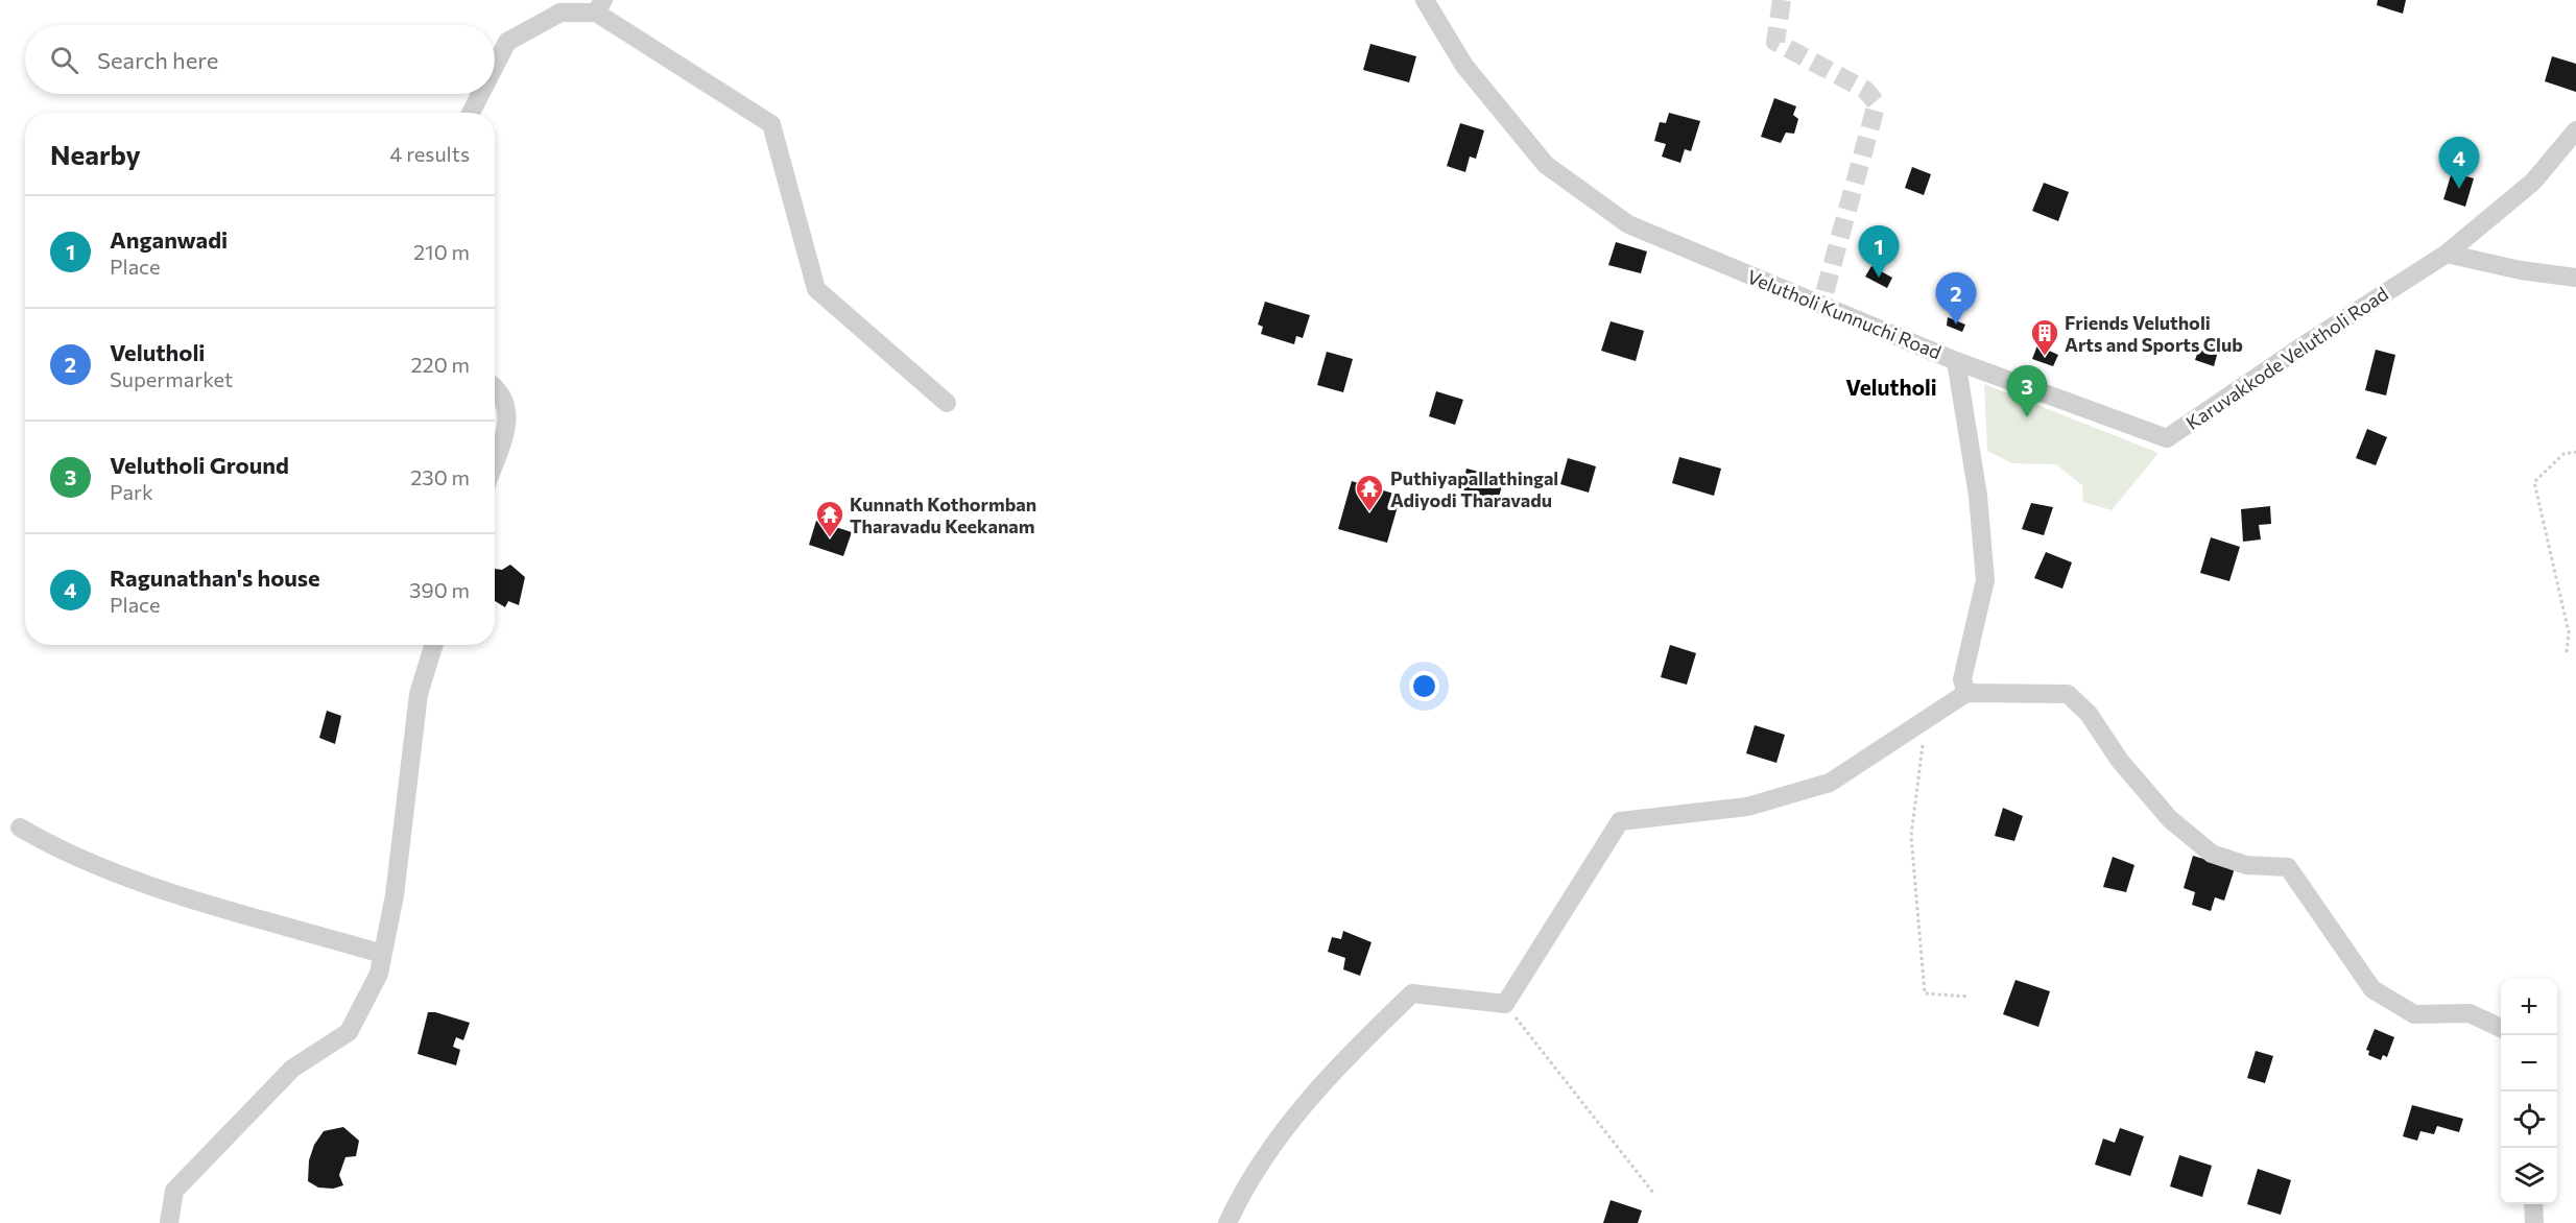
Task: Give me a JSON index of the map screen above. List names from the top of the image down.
{
  "streets": {
    "street": ["Velutholi Kunnuchi Road", "Karuvakkode Velutholi Road"]
  },
  "crossings": [
    ["Velutholi Kunnuchi Road", "Karuvakkode Velutholi Road"]
  ],
  "districts": ["Velutholi"],
  "places": {
    "building": ["Friends Velutholi Arts and Sports Club"],
    "temple": ["Puthiyapallathingal Adiyodi Tharavadu", "Kunnath Kothormban Tharavadu Keekanam"]
  },
  "page": {
    "search": "Search here",
    "heading": ["Nearby", "4 results"],
    "pins": [
      "4",
      "1",
      "2",
      "3"
    ],
    "list": [
      {
        "mark": "1",
        "name": "Anganwadi",
        "note": "Place",
        "value": "210 m"
      },
      {
        "mark": "2",
        "name": "Velutholi",
        "note": "Supermarket",
        "value": "220 m"
      },
      {
        "mark": "3",
        "name": "Velutholi Ground",
        "note": "Park",
        "value": "230 m"
      },
      {
        "mark": "4",
        "name": "Ragunathan's house",
        "note": "Place",
        "value": "390 m"
      }
    ],
    "map_buttons": ["+", "−"]
  }
}
